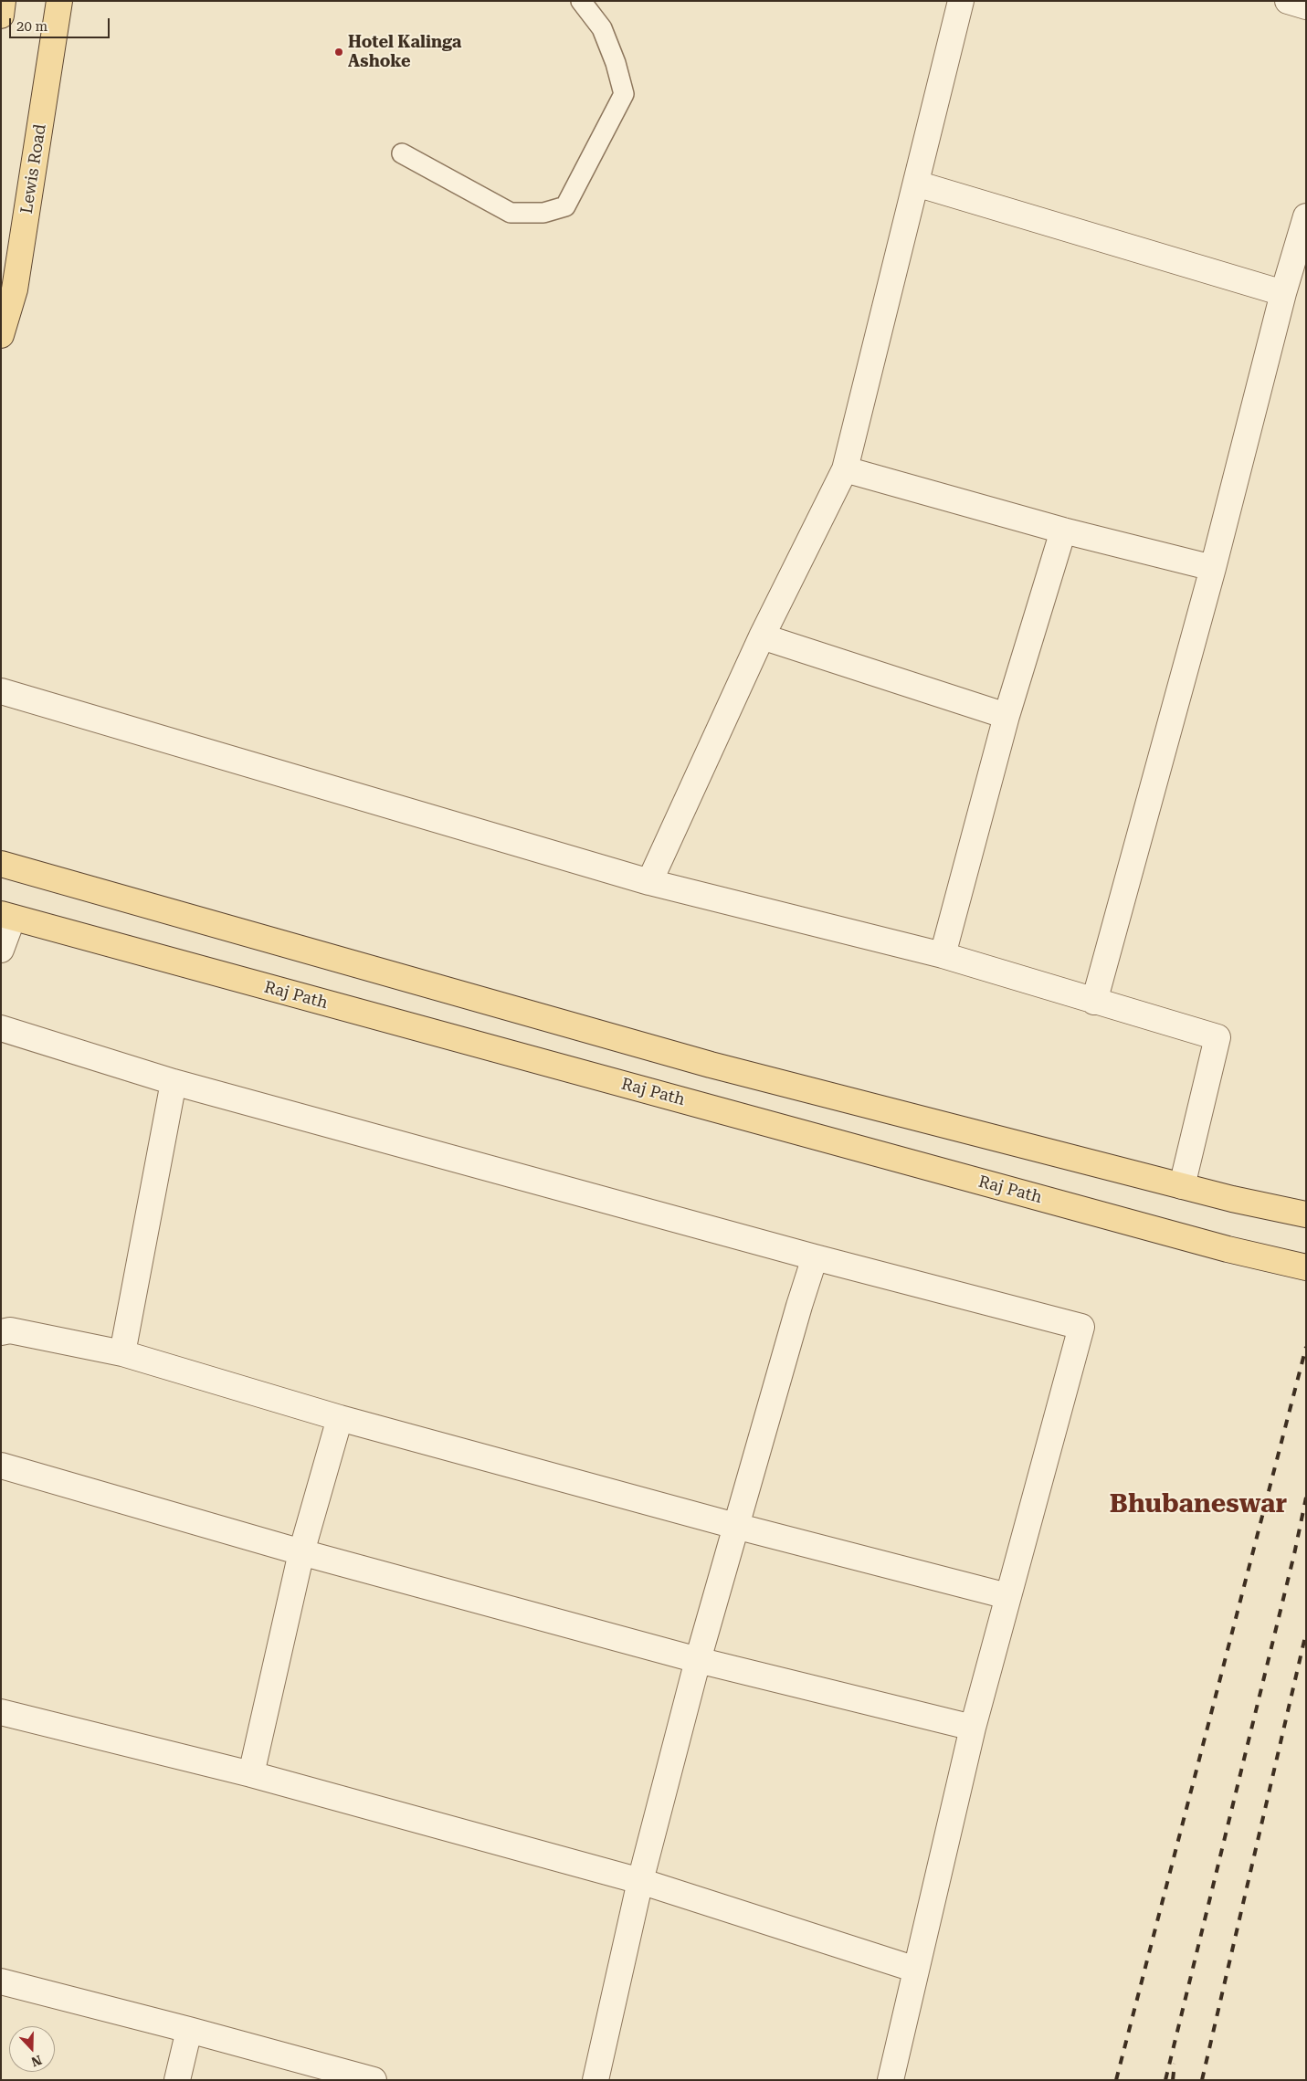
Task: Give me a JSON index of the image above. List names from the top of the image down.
{
  "streets": {
    "main road": ["Lewis Road", "Raj Path"]
  },
  "districts": ["Bhubaneswar"],
  "places": ["Hotel Kalinga Ashoke"],
  "scale_bar": "20 m",
  "north": "bottom"
}
